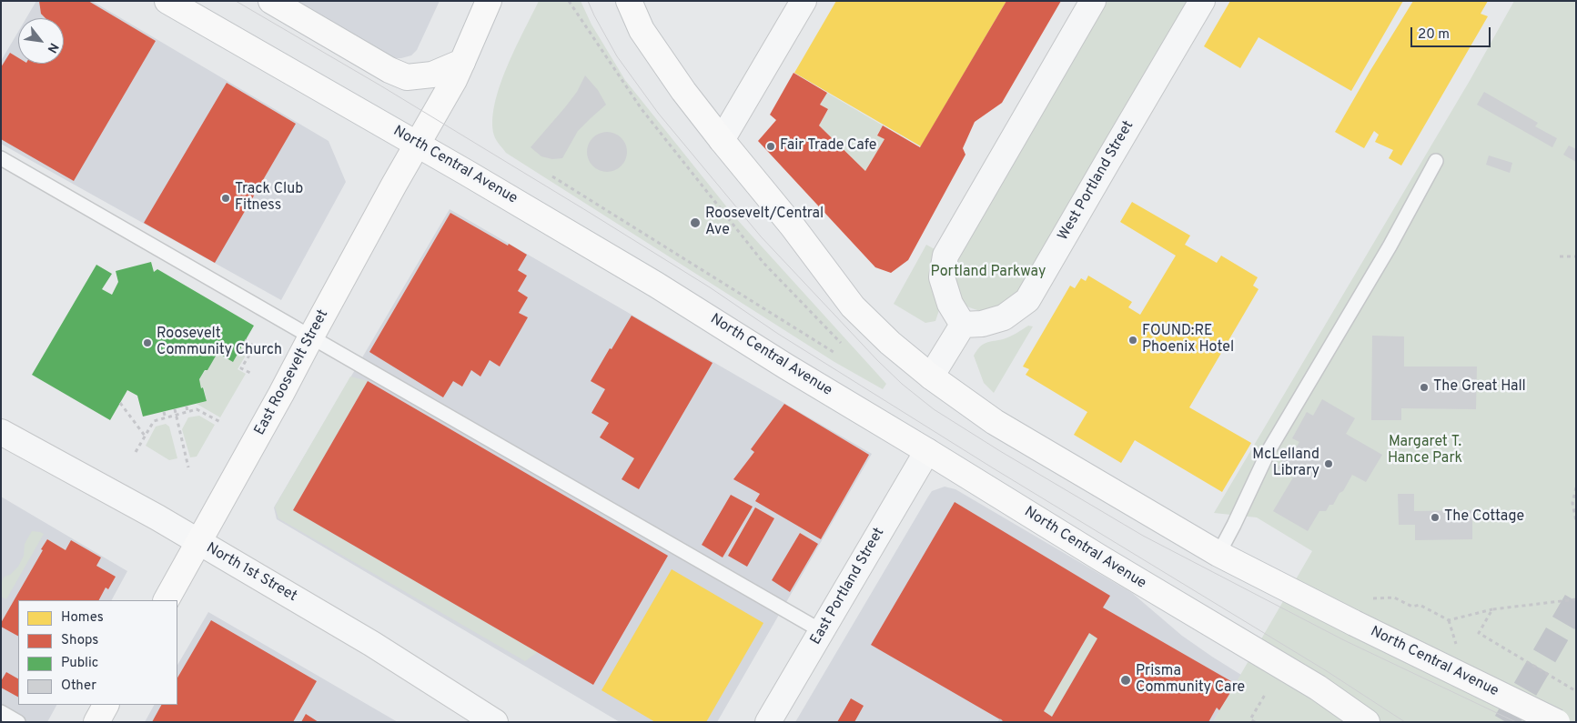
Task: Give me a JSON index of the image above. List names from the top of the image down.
{
  "streets": {
    "main road": ["North Central Avenue", "East Roosevelt Street"],
    "street": ["West Portland Street", "North 1st Street", "East Portland Street"]
  },
  "crossings": [
    ["North Central Avenue", "East Roosevelt Street"],
    ["North Central Avenue", "East Portland Street"],
    ["East Roosevelt Street", "North 1st Street"]
  ],
  "parks": ["Portland Parkway", "Margaret T. Hance Park"],
  "places": [
    "Fair Trade Cafe",
    "Track Club Fitness",
    "Roosevelt/Central Ave",
    "FOUND:RE Phoenix Hotel",
    "Roosevelt Community Church",
    "The Great Hall",
    "McLelland Library",
    "The Cottage",
    "Prisma Community Care"
  ],
  "legend": [
    "Homes",
    "Shops",
    "Public",
    "Other"
  ],
  "scale_bar": "20 m",
  "north": "bottom right"
}
